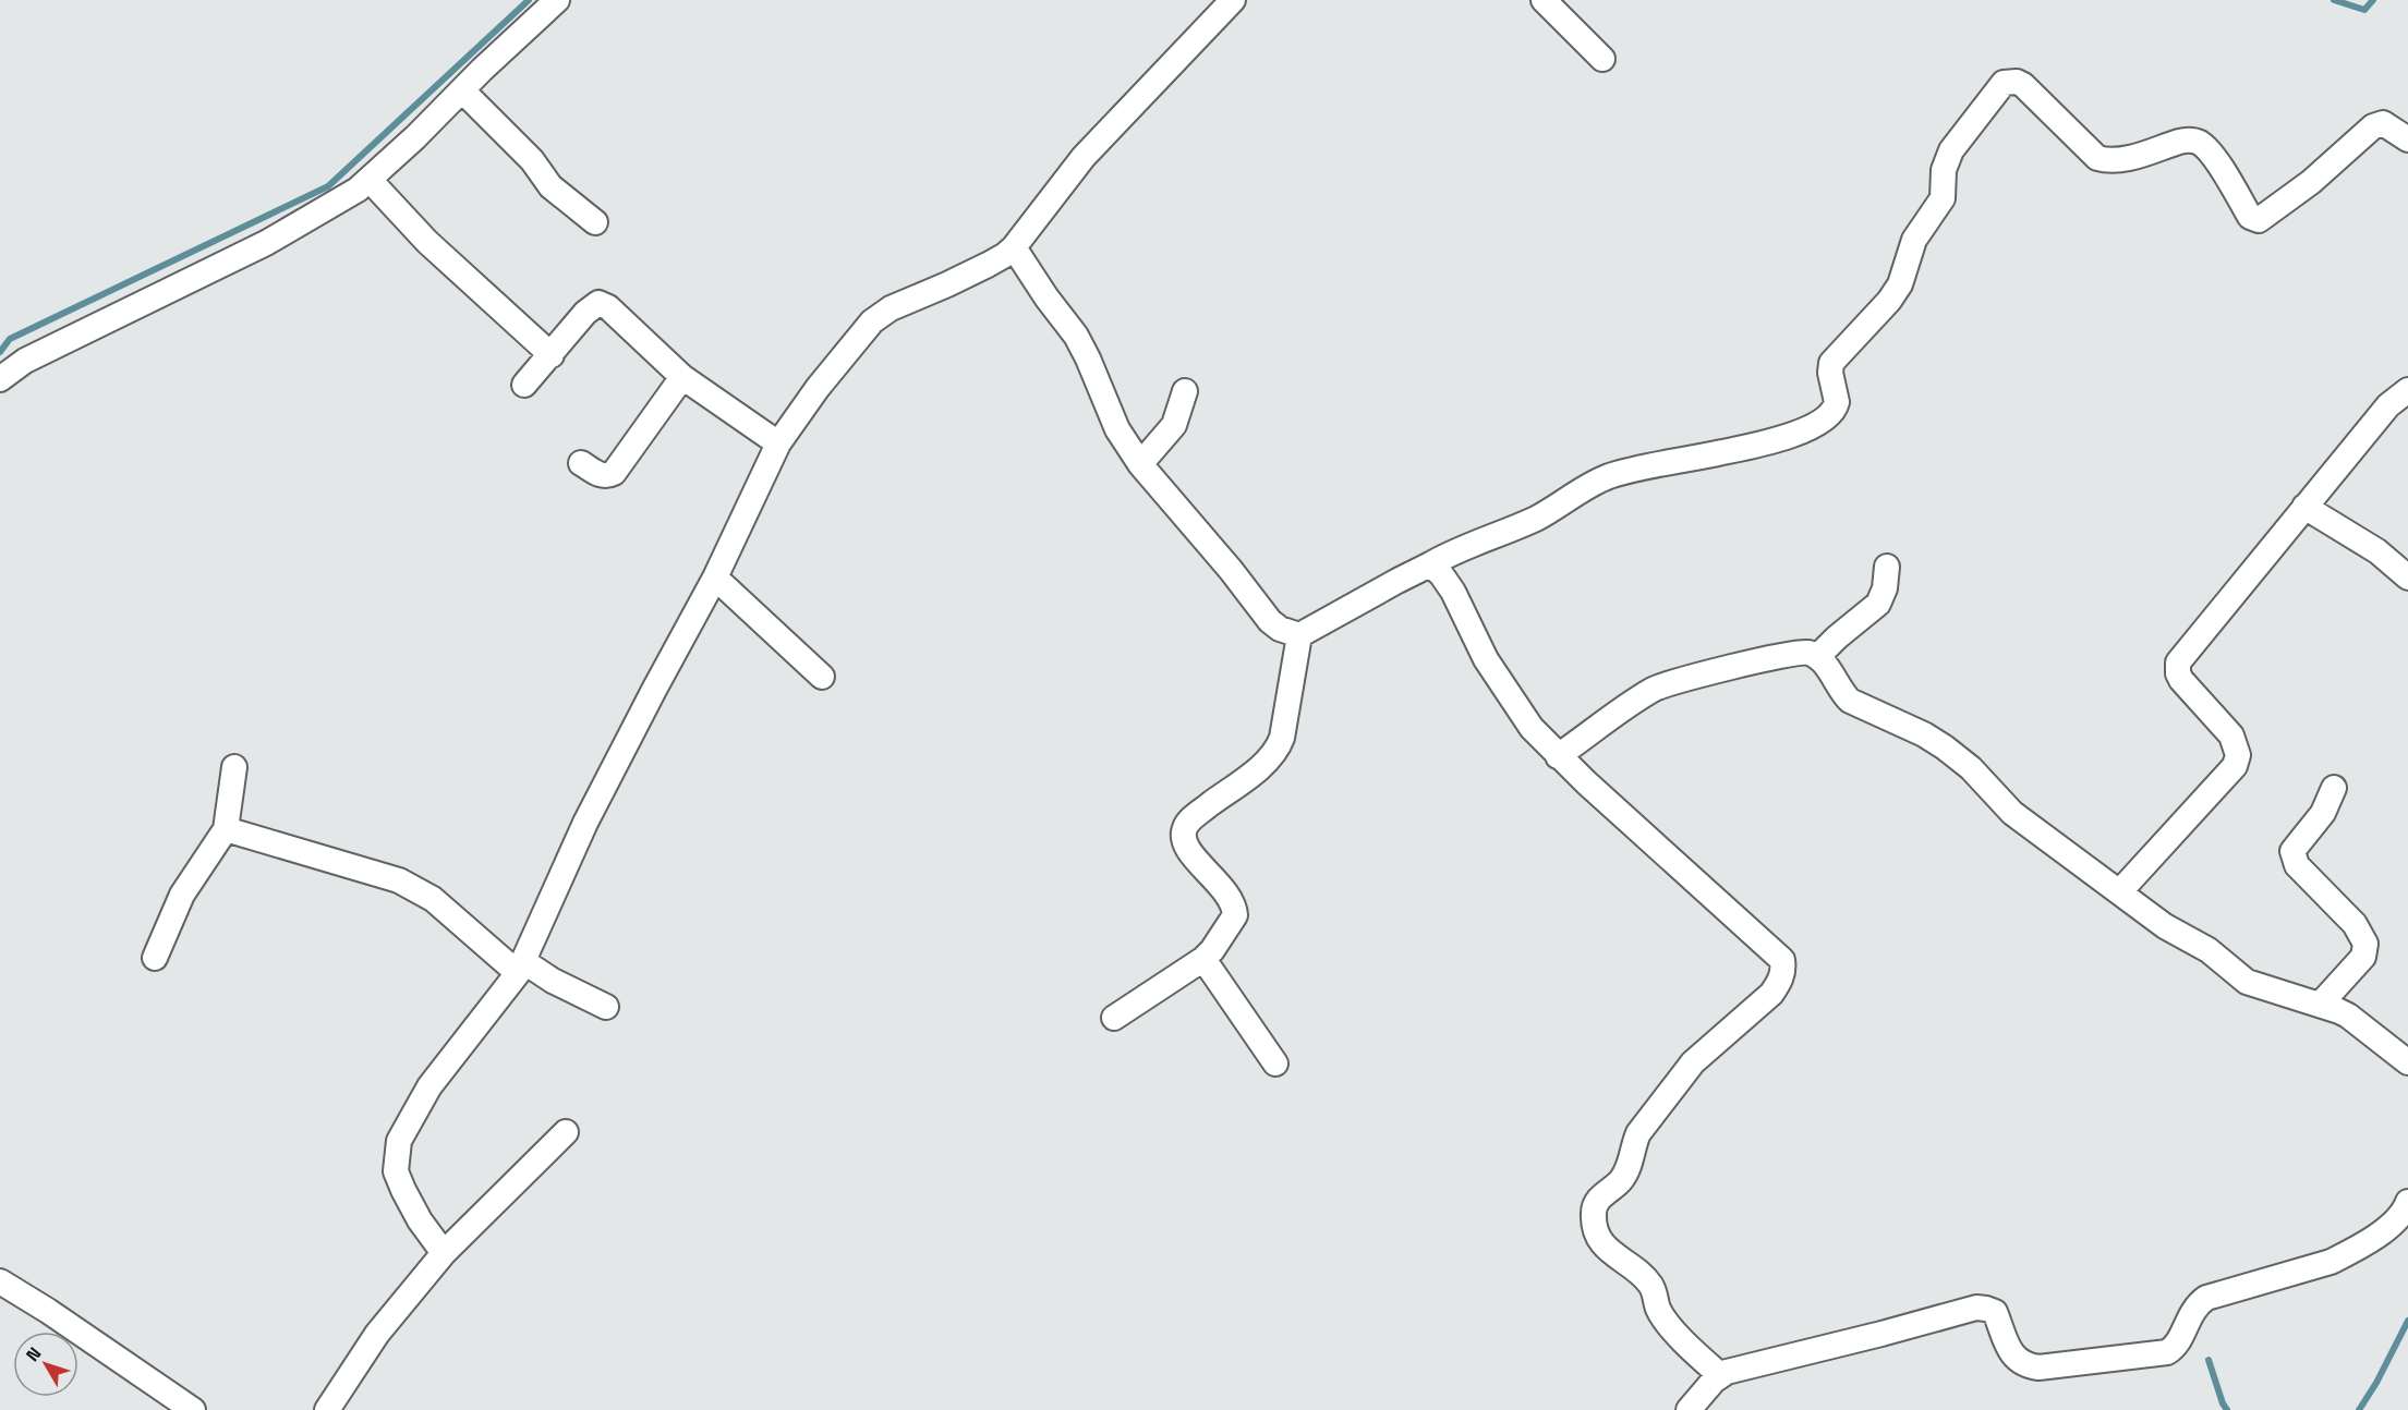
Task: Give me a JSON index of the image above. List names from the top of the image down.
{
  "north": "top left"
}
